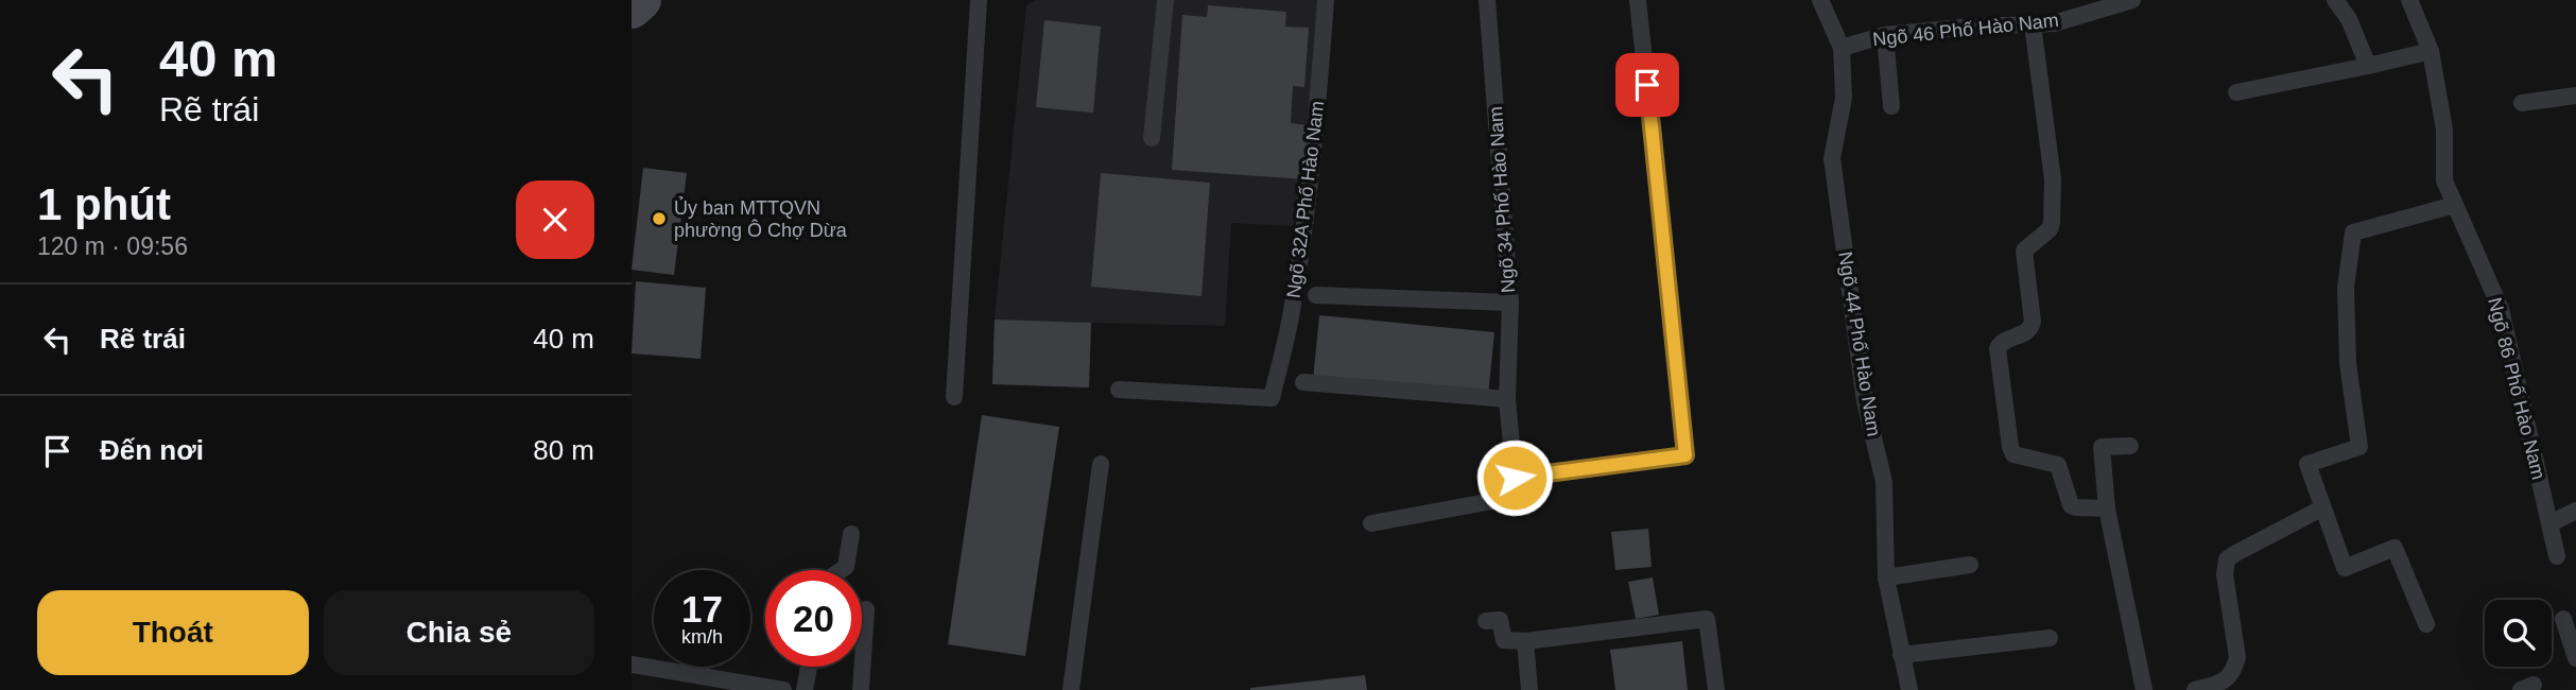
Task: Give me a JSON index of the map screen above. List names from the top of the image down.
{
  "streets": {
    "lane": [
      "Ngõ 46 Phố Hào Nam",
      "Ngõ 32A Phố Hào Nam",
      "Ngõ 34 Phố Hào Nam",
      "Ngõ 44 Phố Hào Nam",
      "Ngõ 86 Phố Hào Nam"
    ]
  },
  "crossings": [
    ["Ngõ 46 Phố Hào Nam", "Ngõ 44 Phố Hào Nam"]
  ],
  "places": ["Ủy ban MTTQVN phường Ô Chợ Dừa"],
  "page": {
    "turn": ["40 m", "Rẽ trái"],
    "heading": ["1 phút", "120 m · 09:56"],
    "list": [
      {
        "name": "Rẽ trái",
        "value": "40 m"
      },
      {
        "name": "Đến nơi",
        "value": "80 m"
      }
    ],
    "speed": "17 km/h",
    "limit": "20",
    "buttons": ["Thoát", "Chia sẻ"]
  }
}
